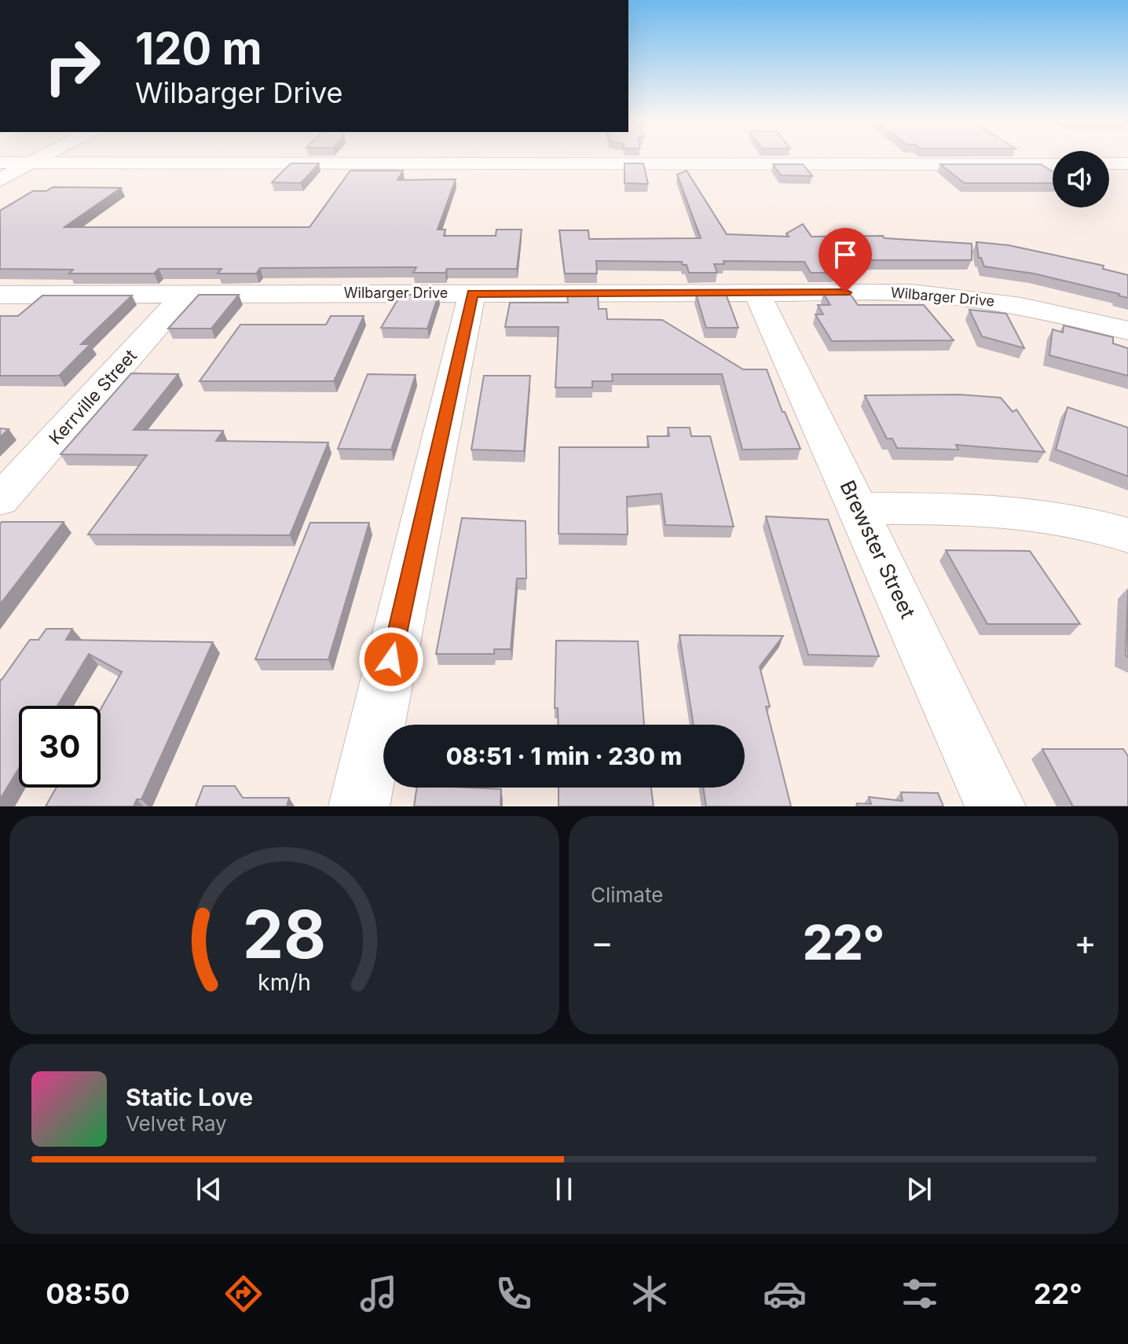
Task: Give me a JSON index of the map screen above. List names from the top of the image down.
{
  "streets": {
    "street": ["Wilbarger Drive", "Kerrville Street", "Brewster Street"]
  },
  "crossings": [
    ["Wilbarger Drive", "Kerrville Street"],
    ["Wilbarger Drive", "Brewster Street"]
  ],
  "page": {
    "turn": ["120 m", "Wilbarger Drive"],
    "limit": "30",
    "trip": "08:51 · 1 min · 230 m",
    "tile": "Climate",
    "heat": ["−", "22°", "+"],
    "song": ["Static Love", "Velvet Ray"],
    "tabs": ["08:50", "22°"],
    "gauge": ["28", "km/h"]
  }
}
